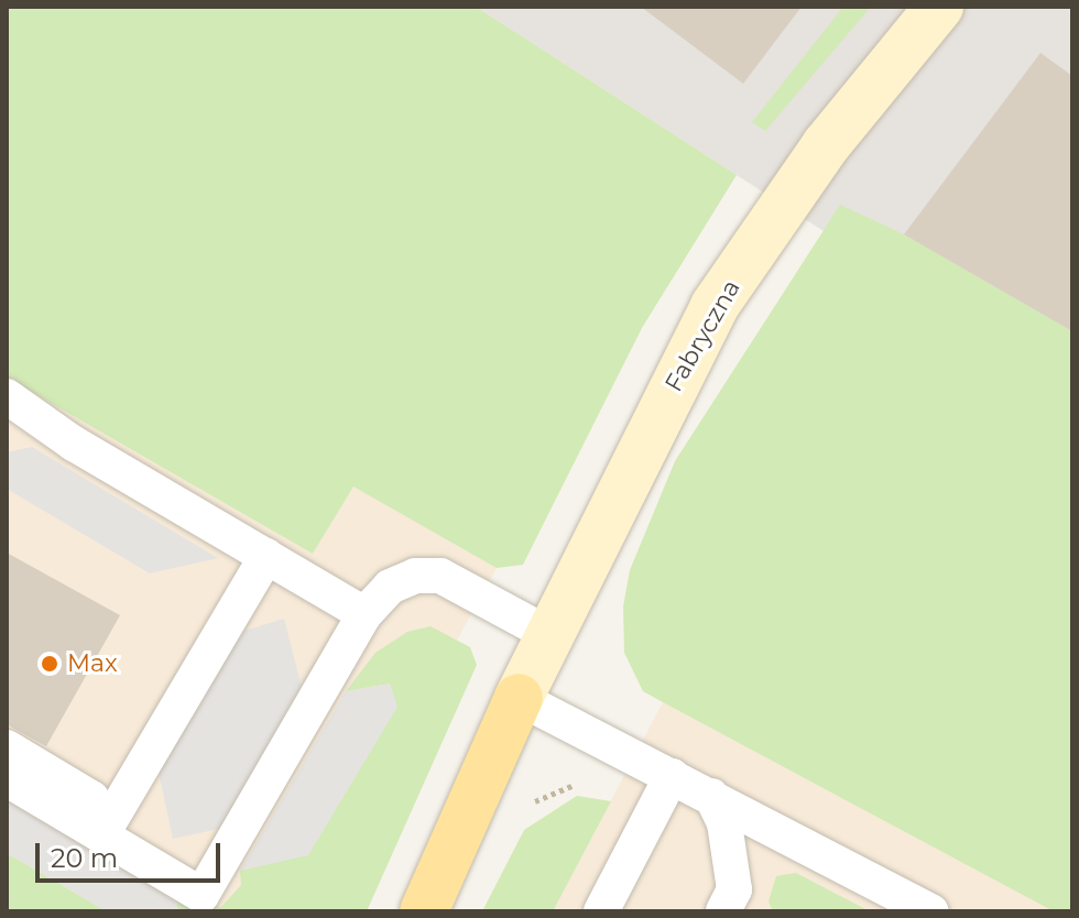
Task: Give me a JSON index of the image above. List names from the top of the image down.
{
  "streets": {
    "main road": ["Fabryczna"]
  },
  "places": ["Max"],
  "scale_bar": "20 m"
}
